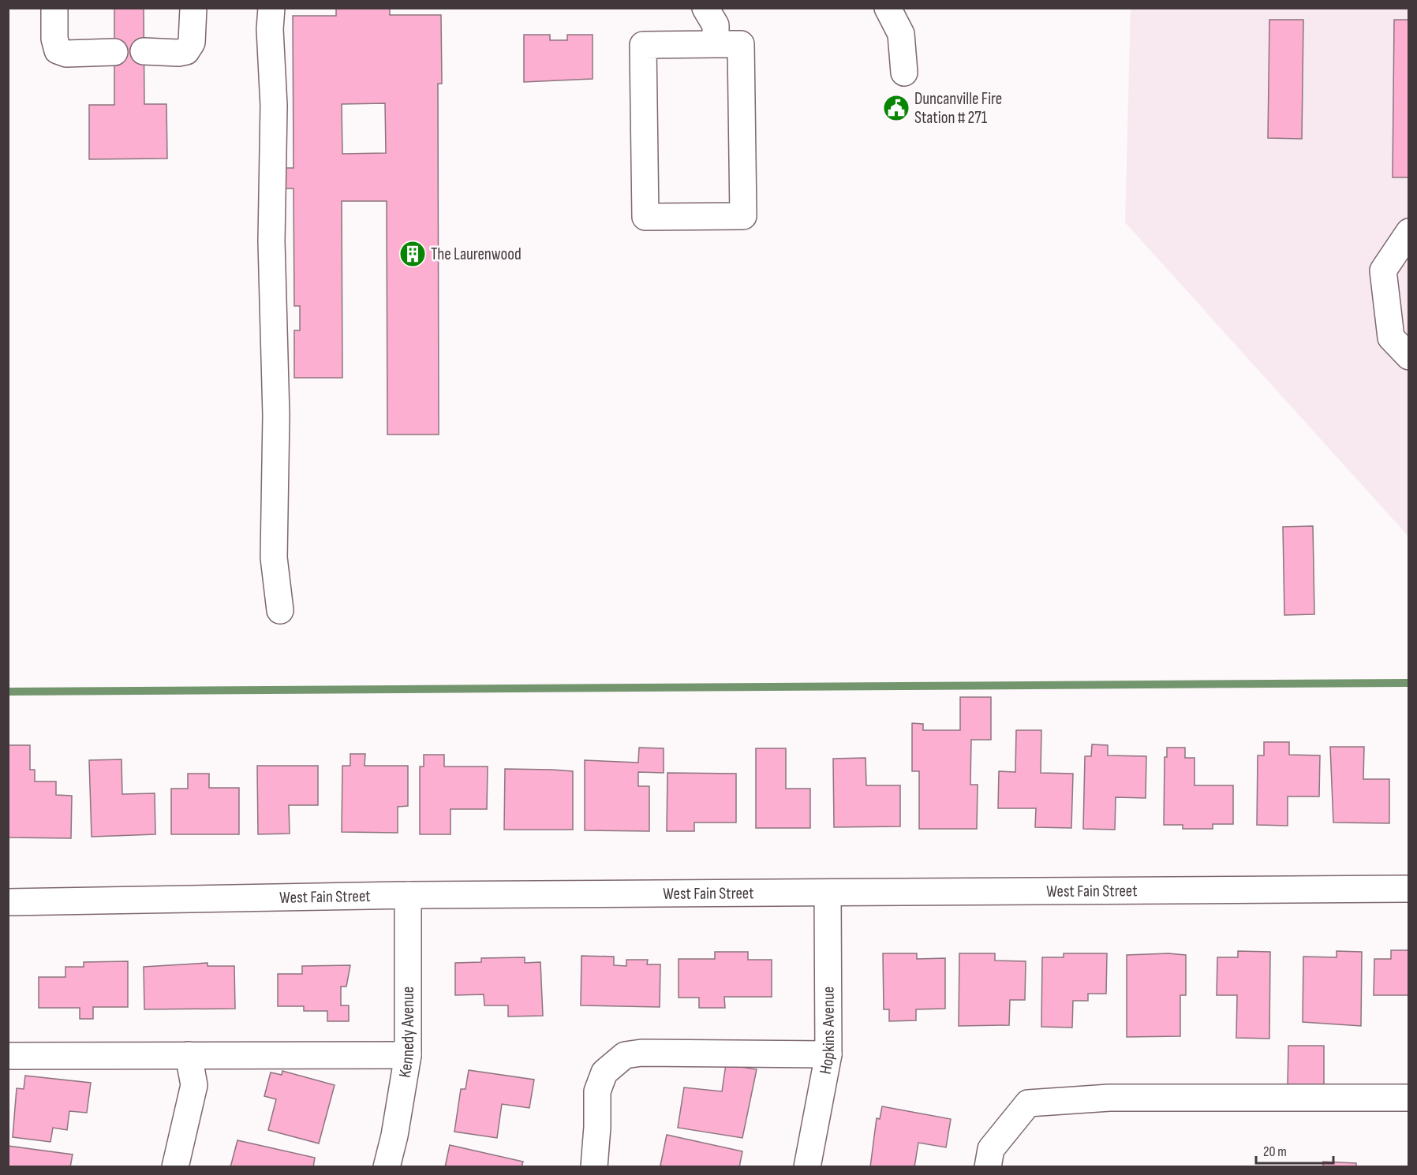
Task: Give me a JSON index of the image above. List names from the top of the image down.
{
  "streets": {
    "street": ["West Fain Street", "Hopkins Avenue", "Kennedy Avenue"]
  },
  "crossings": [
    ["West Fain Street", "Hopkins Avenue"],
    ["West Fain Street", "Kennedy Avenue"]
  ],
  "places": {
    "public building": ["Duncanville Fire Station # 271"],
    "building": ["The Laurenwood"]
  },
  "scale_bar": "20 m"
}
